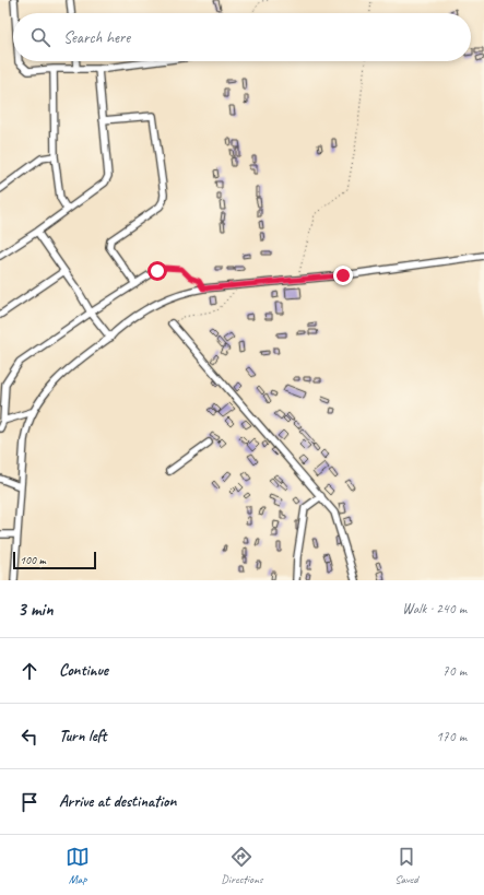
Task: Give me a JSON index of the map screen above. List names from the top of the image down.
{
  "scale_bar": "100 m",
  "page": {
    "search": "Search here",
    "scale": "100 m",
    "heading": ["3 min", "Walk · 240 m"],
    "list": [
      ["Continue", "70 m"],
      ["Turn left", "170 m"],
      "Arrive at destination"
    ],
    "nav": ["Map", "Directions", "Saved"]
  }
}
